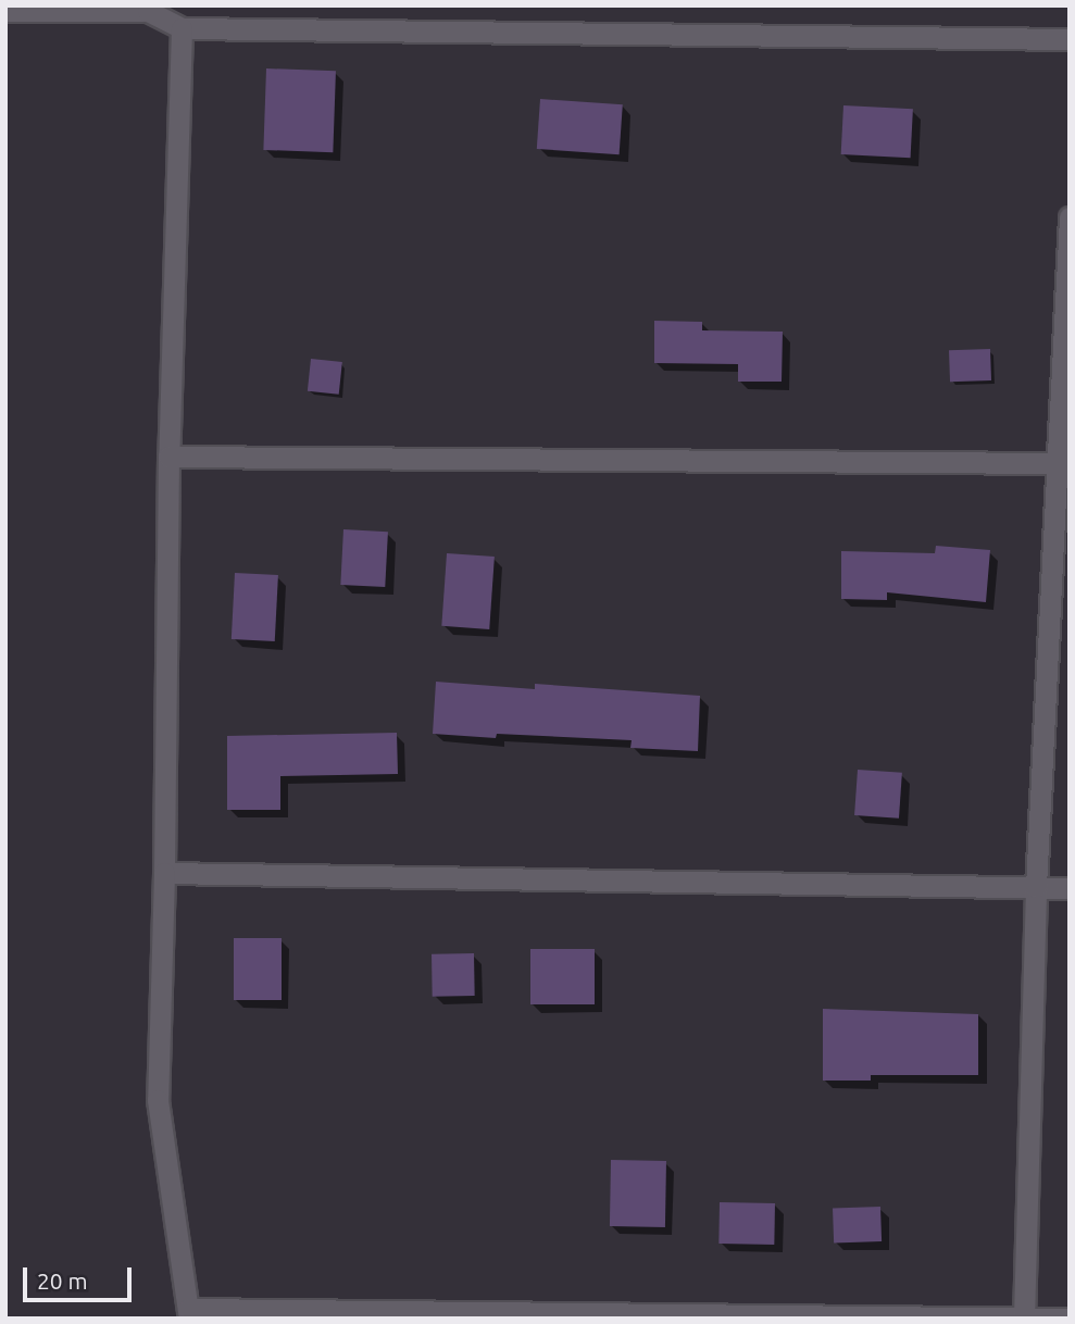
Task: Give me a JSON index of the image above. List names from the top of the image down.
{
  "scale_bar": "20 m"
}
